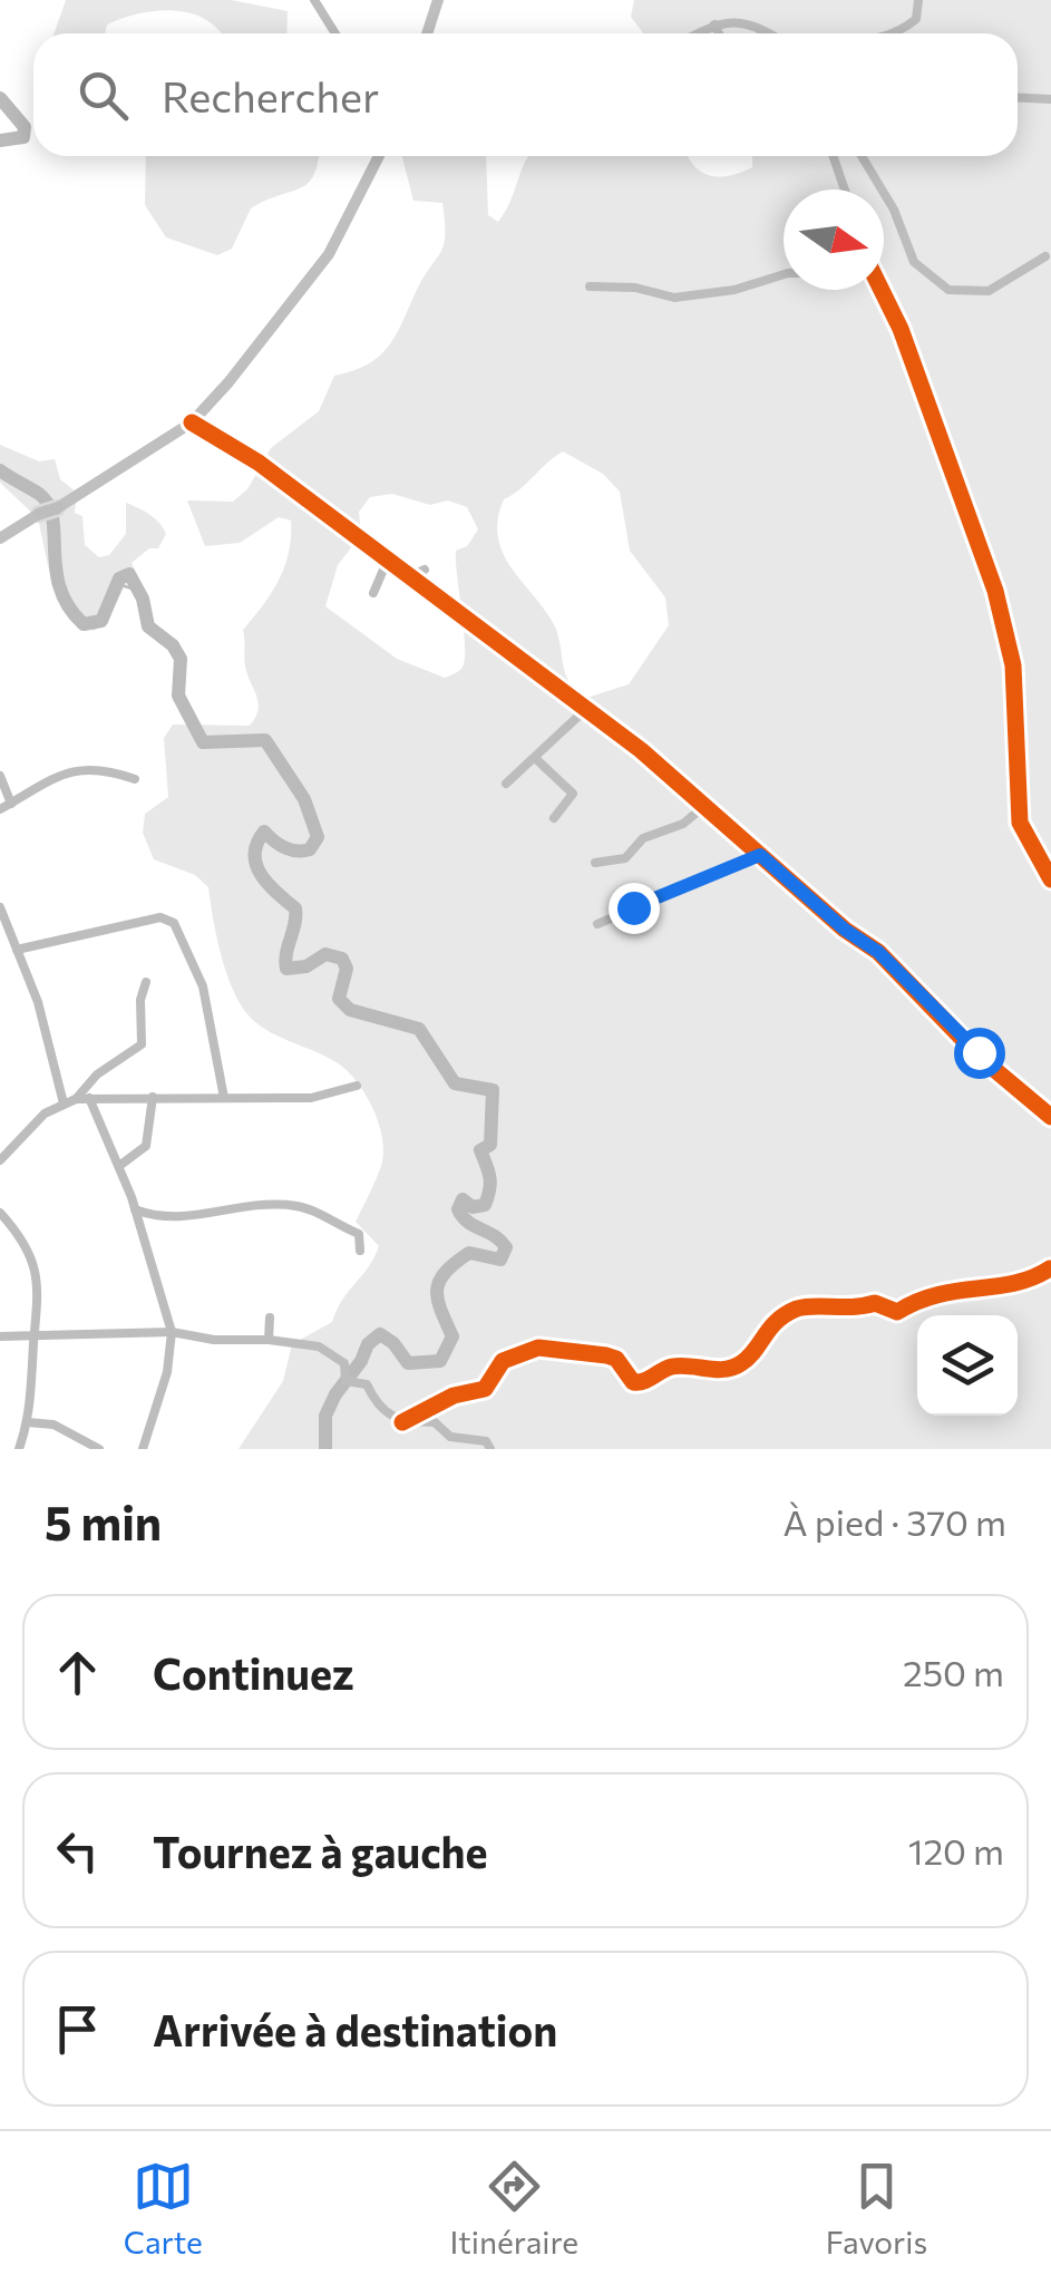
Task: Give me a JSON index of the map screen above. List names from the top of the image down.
{
  "north": "right",
  "page": {
    "search": "Rechercher",
    "heading": ["5 min", "À pied · 370 m"],
    "list": [
      ["Continuez", "250 m"],
      ["Tournez à gauche", "120 m"],
      "Arrivée à destination"
    ],
    "nav": ["Carte", "Itinéraire", "Favoris"]
  }
}
